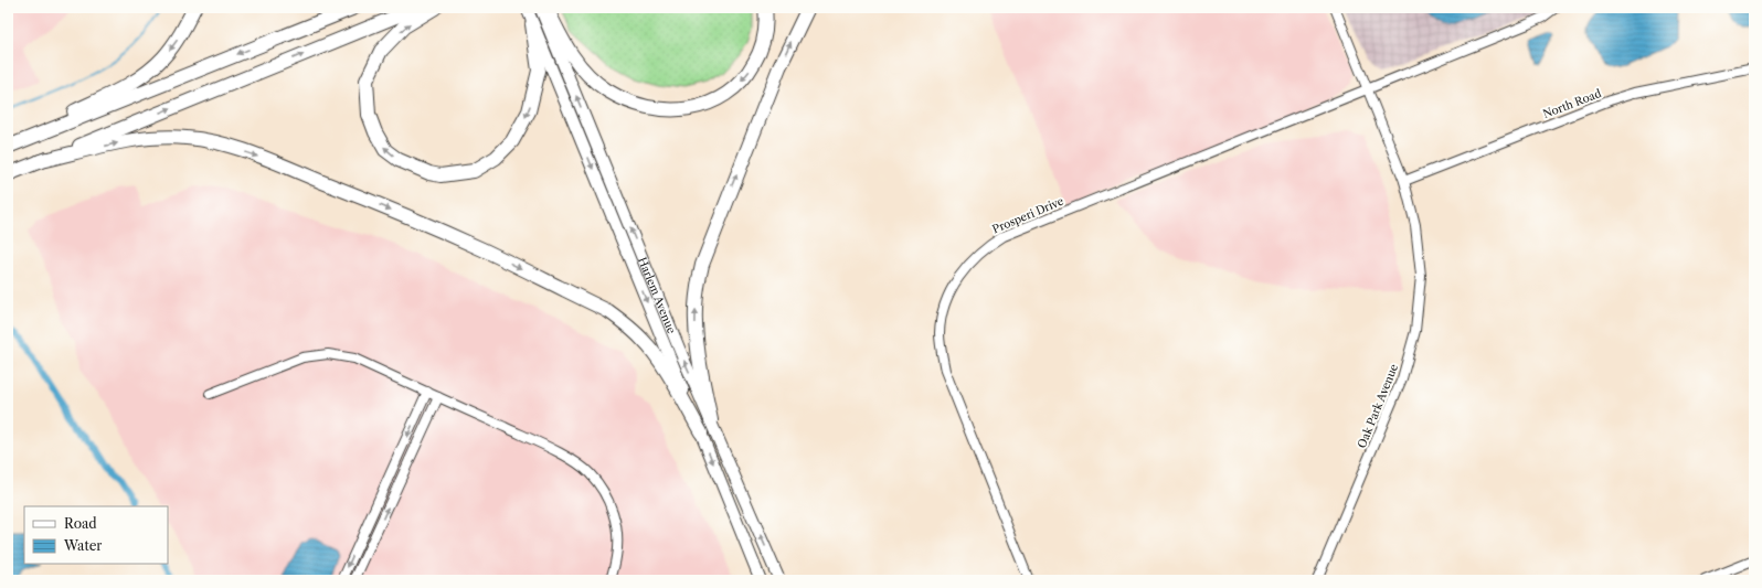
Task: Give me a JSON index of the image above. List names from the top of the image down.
{
  "streets": {
    "main road": ["Harlem Avenue"],
    "street": ["North Road", "Prosperi Drive", "Oak Park Avenue"]
  },
  "crossings": [
    ["North Road", "Oak Park Avenue"],
    ["Prosperi Drive", "Oak Park Avenue"]
  ],
  "legend": ["Road", "Water"]
}
